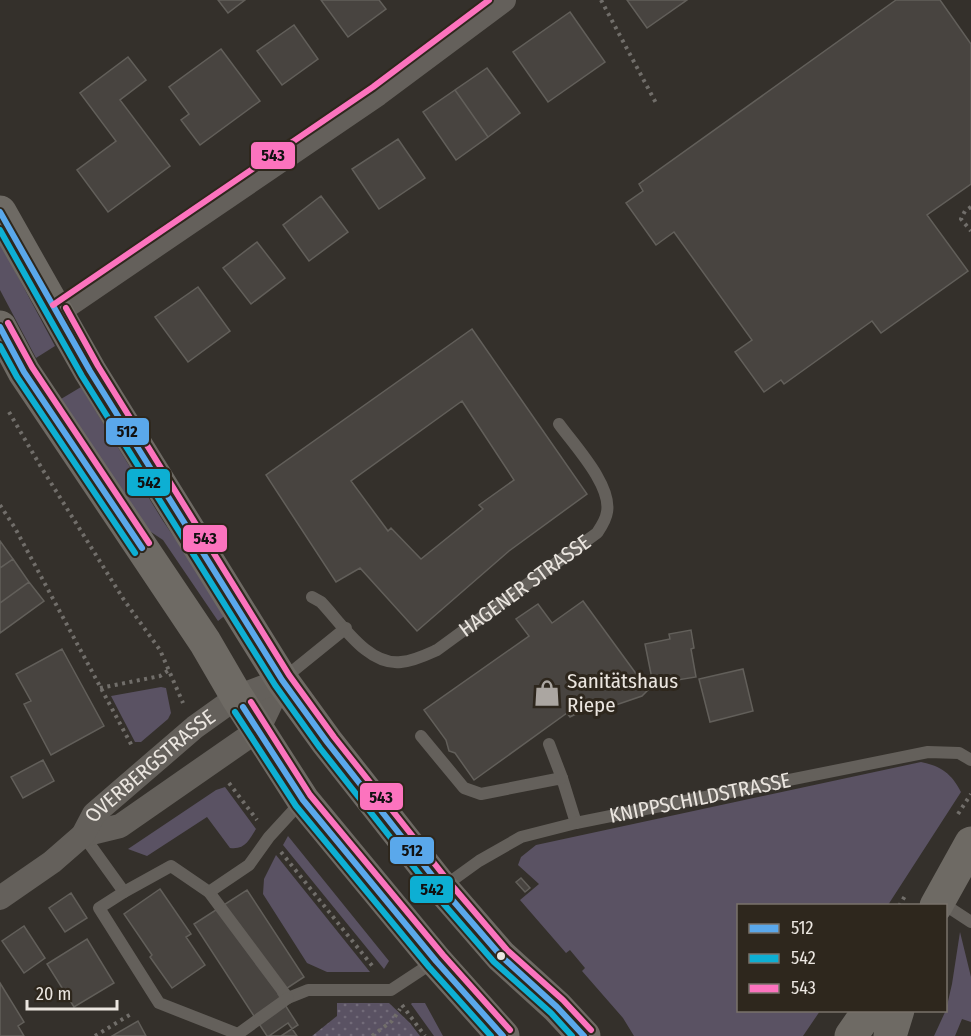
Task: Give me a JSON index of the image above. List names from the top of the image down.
{
  "streets": {
    "street": ["OVERBERGSTRASSE"],
    "lane": ["HAGENER STRASSE", "KNIPPSCHILDSTRASSE"]
  },
  "places": {
    "shop": ["Sanitätshaus Riepe"]
  },
  "lines": ["transit line 543", "transit line 512", "transit line 542"],
  "legend": ["512", "542", "543"],
  "scale_bar": "20 m"
}
